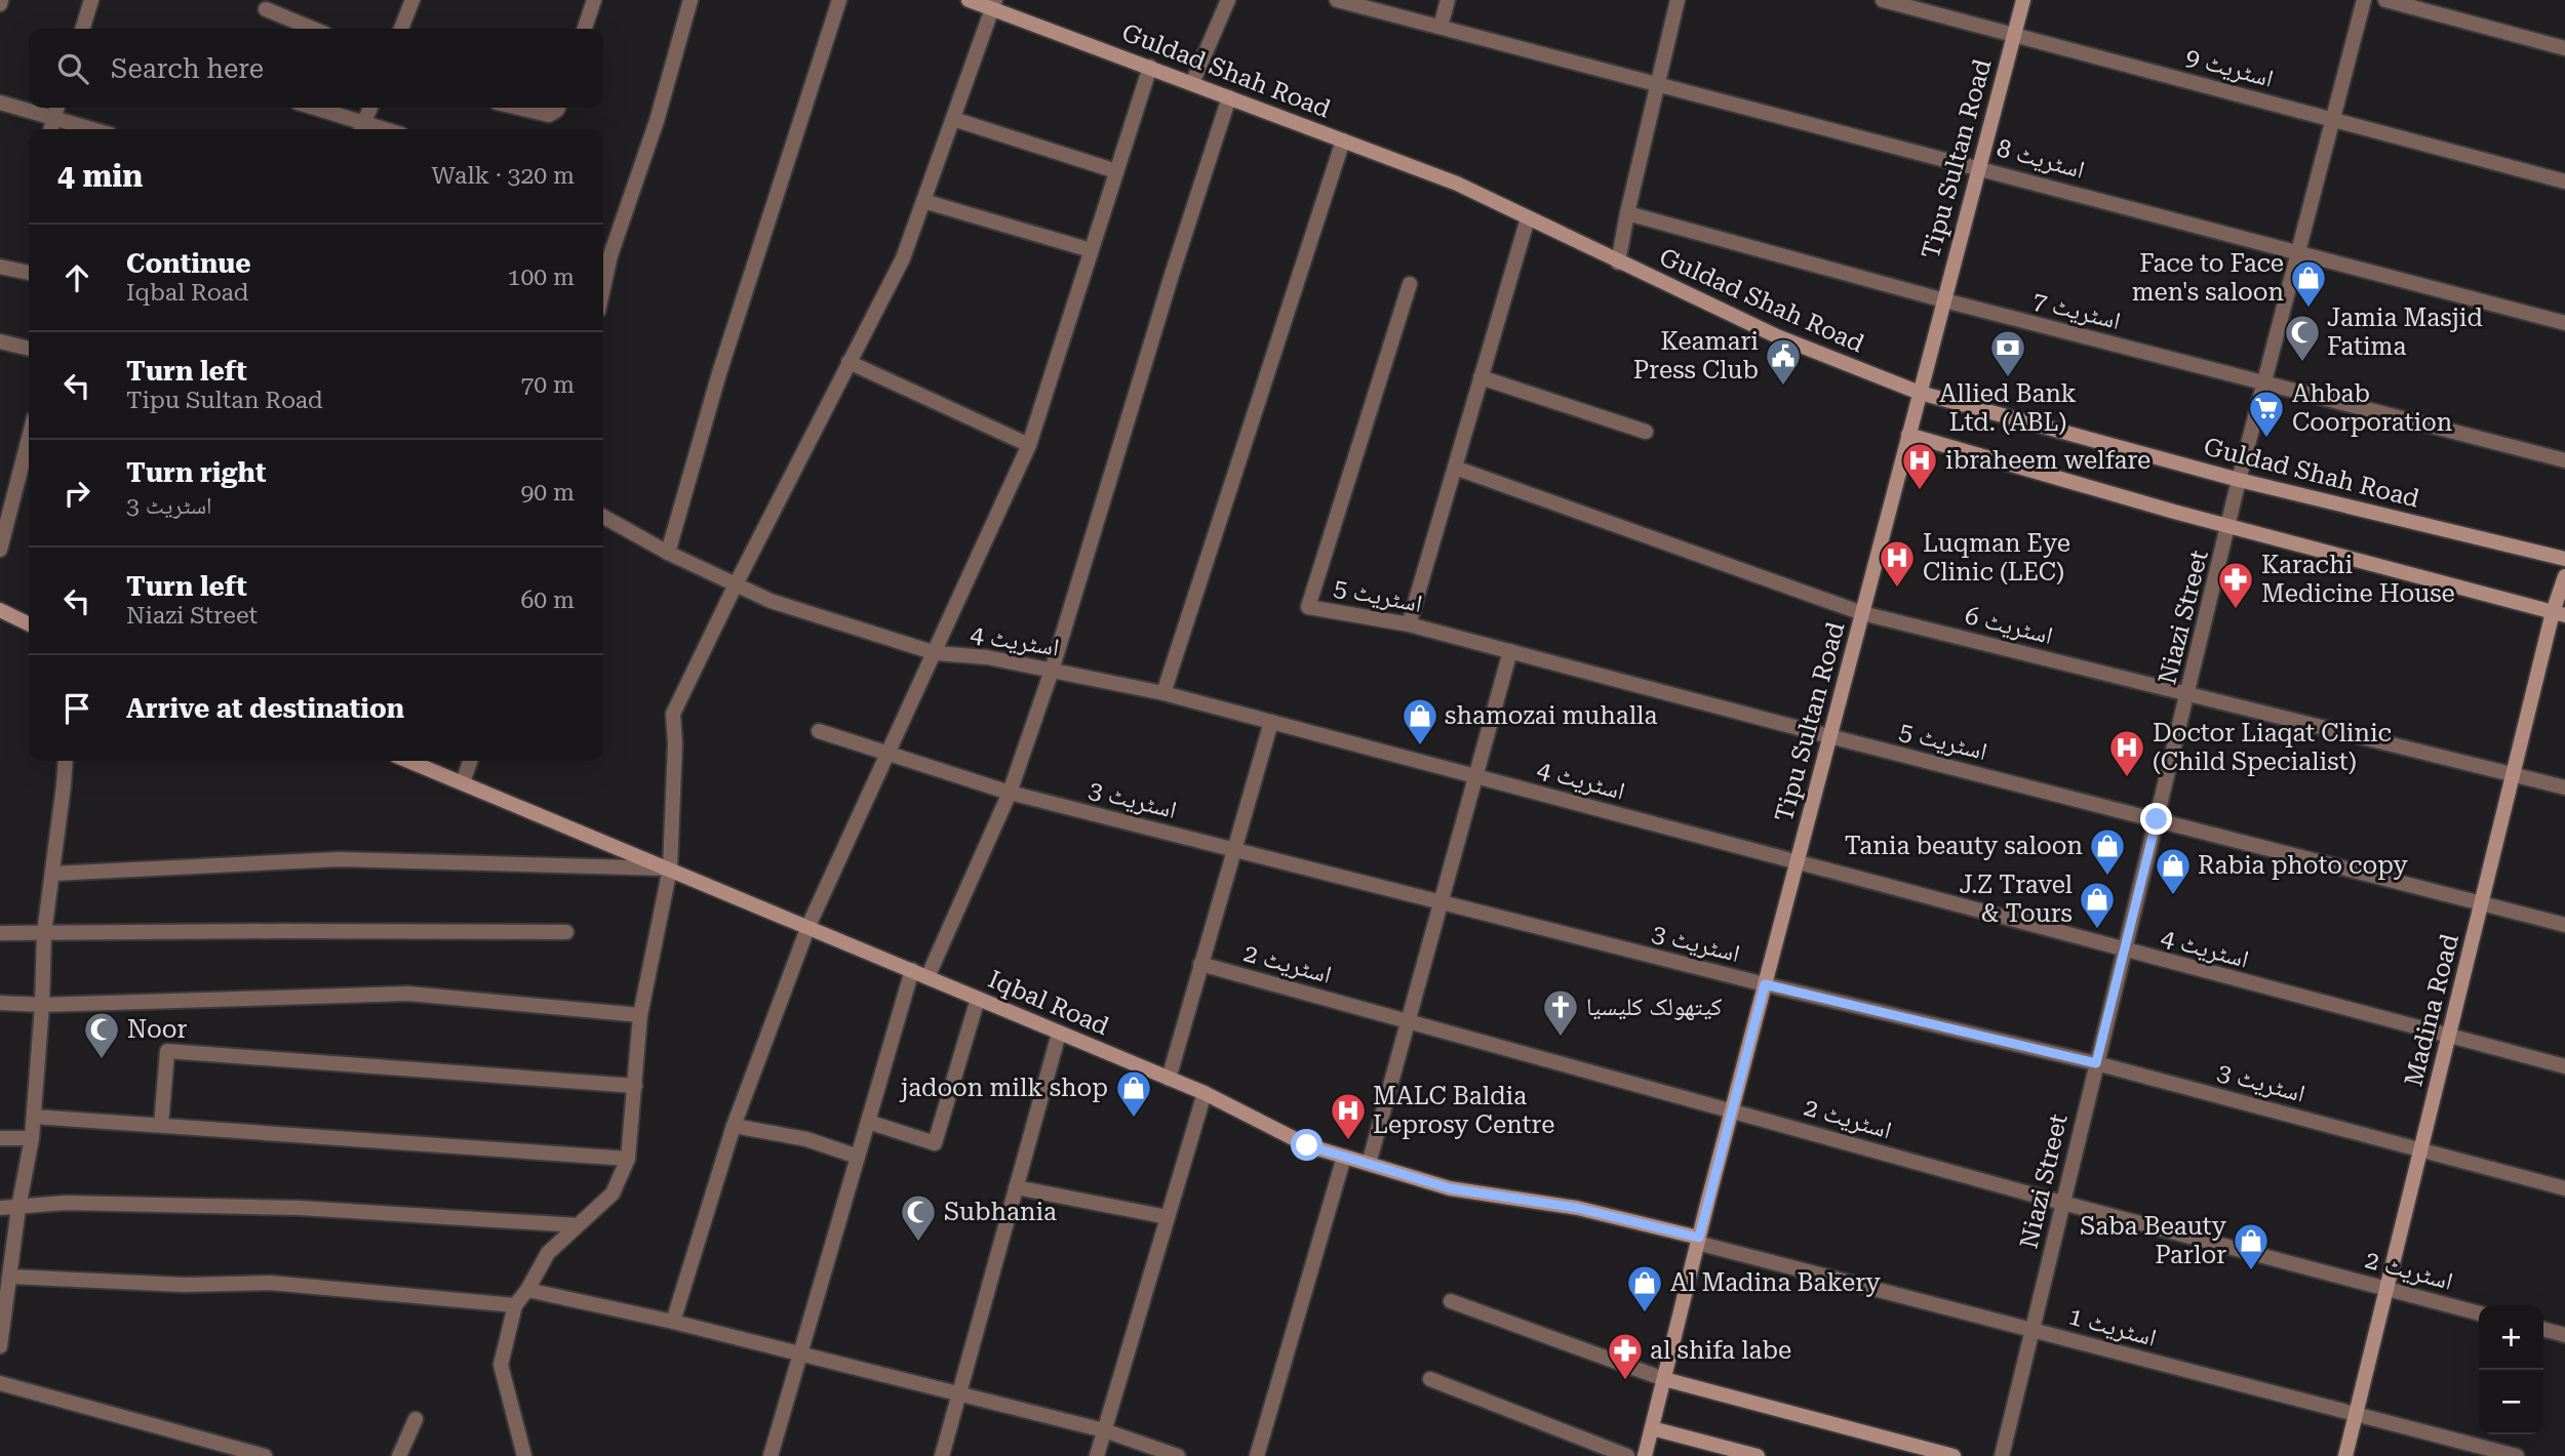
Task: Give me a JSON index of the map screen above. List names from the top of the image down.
{
  "streets": {
    "street": [
      "اسٹریٹ 9",
      "Guldad Shah Road",
      "Tipu Sultan Road",
      "اسٹریٹ 8",
      "اسٹریٹ 7",
      "اسٹریٹ 5",
      "Niazi Street",
      "اسٹریٹ 6",
      "اسٹریٹ 4",
      "اسٹریٹ 3",
      "اسٹریٹ 2",
      "Iqbal Road",
      "Madina Road",
      "اسٹریٹ 1"
    ]
  },
  "crossings": [
    ["اسٹریٹ 9", "Tipu Sultan Road"],
    ["اسٹریٹ 9", "Niazi Street"],
    ["Guldad Shah Road", "Tipu Sultan Road"],
    ["Guldad Shah Road", "Niazi Street"],
    ["Tipu Sultan Road", "اسٹریٹ 8"],
    ["Tipu Sultan Road", "اسٹریٹ 7"],
    ["Tipu Sultan Road", "اسٹریٹ 5"],
    ["Tipu Sultan Road", "اسٹریٹ 6"],
    ["Tipu Sultan Road", "اسٹریٹ 4"],
    ["Tipu Sultan Road", "اسٹریٹ 3"],
    ["Tipu Sultan Road", "اسٹریٹ 2"],
    ["Tipu Sultan Road", "Iqbal Road"],
    ["Tipu Sultan Road", "اسٹریٹ 1"],
    ["اسٹریٹ 8", "Niazi Street"],
    ["اسٹریٹ 7", "Niazi Street"],
    ["اسٹریٹ 5", "Niazi Street"],
    ["اسٹریٹ 5", "Madina Road"],
    ["Niazi Street", "اسٹریٹ 6"],
    ["Niazi Street", "اسٹریٹ 4"],
    ["Niazi Street", "اسٹریٹ 3"],
    ["Niazi Street", "اسٹریٹ 2"],
    ["Niazi Street", "اسٹریٹ 1"],
    ["اسٹریٹ 6", "Madina Road"],
    ["اسٹریٹ 4", "Madina Road"],
    ["اسٹریٹ 3", "Madina Road"],
    ["اسٹریٹ 2", "Madina Road"],
    ["Iqbal Road", "اسٹریٹ 1"],
    ["Madina Road", "اسٹریٹ 1"]
  ],
  "places": {
    "shop": [
      "Face to Face men's saloon",
      "shamozai muhalla",
      "Tania beauty saloon",
      "Rabia photo copy",
      "J.Z Travel & Tours",
      "jadoon milk shop",
      "Saba Beauty Parlor",
      "Al Madina Bakery"
    ],
    "mosque": ["Jamia Masjid Fatima", "Noor", "Subhania"],
    "bank": ["Allied Bank Ltd. (ABL)"],
    "public building": ["Keamari Press Club"],
    "supermarket": ["Ahbab Coorporation"],
    "hospital": [
      "ibraheem welfare",
      "Luqman Eye Clinic (LEC)",
      "Doctor Liaqat Clinic (Child Specialist)",
      "MALC Baldia Leprosy Centre"
    ],
    "pharmacy": ["Karachi Medicine House", "al shifa labe"],
    "church": ["کیتھولک کلیسیا"]
  },
  "page": {
    "search": "Search here",
    "heading": ["4 min", "Walk · 320 m"],
    "list": [
      ["Continue", "Iqbal Road", "100 m"],
      ["Turn left", "Tipu Sultan Road", "70 m"],
      ["Turn right", "اسٹریٹ 3", "90 m"],
      ["Turn left", "Niazi Street", "60 m"],
      "Arrive at destination"
    ],
    "map_buttons": ["+", "−"]
  }
}
